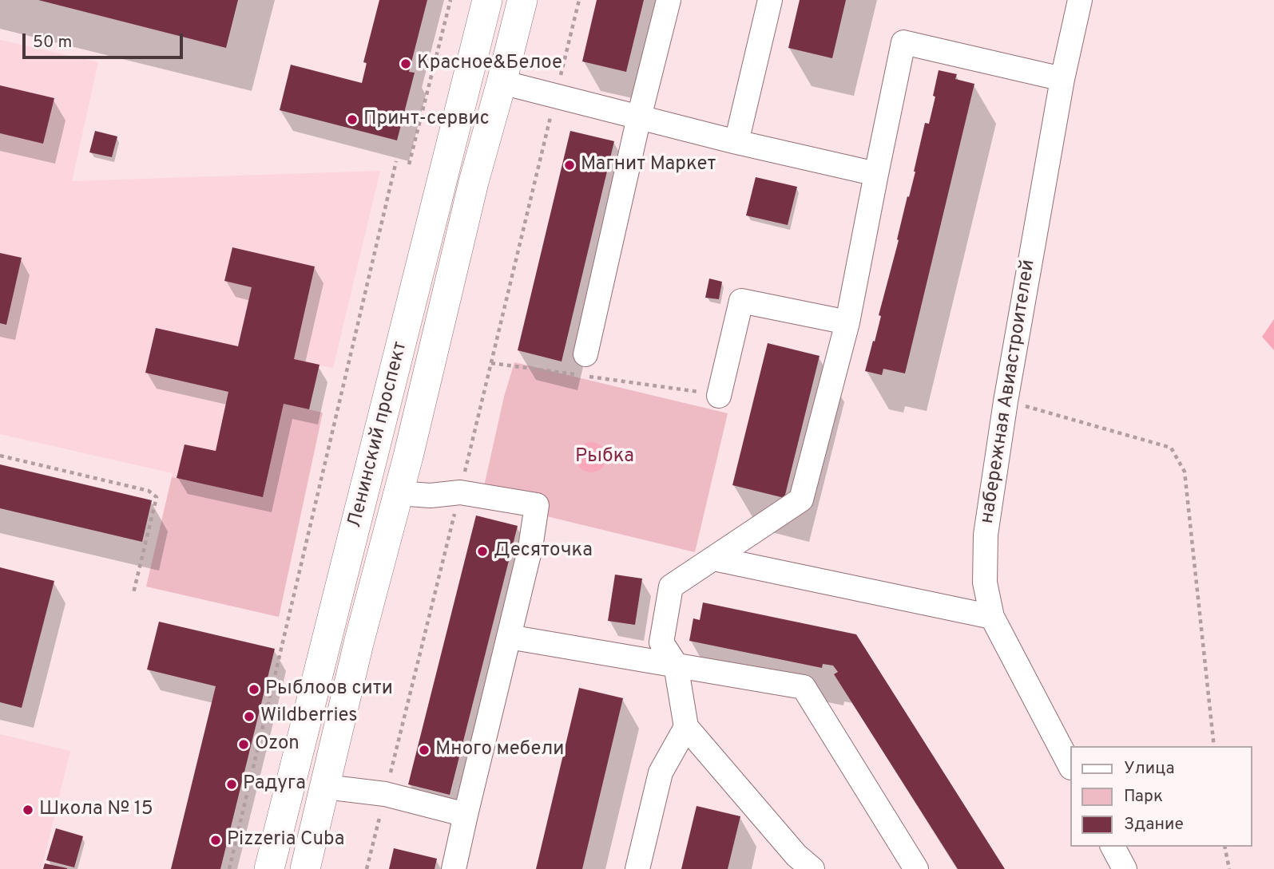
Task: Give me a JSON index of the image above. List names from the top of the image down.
{
  "streets": {
    "main road": ["Ленинский проспект"],
    "street": ["набережная Авиастроителей"]
  },
  "parks": ["Рыбка"],
  "places": [
    "Красное&Белое",
    "Принт-сервис",
    "Магнит Маркет",
    "Десяточка",
    "Рыблоов сити",
    "Wildberries",
    "Ozon",
    "Много мебели",
    "Радуга",
    "Школа № 15",
    "Pizzeria Cuba"
  ],
  "legend": ["Улица", "Парк", "Здание"],
  "scale_bar": "50 m"
}
